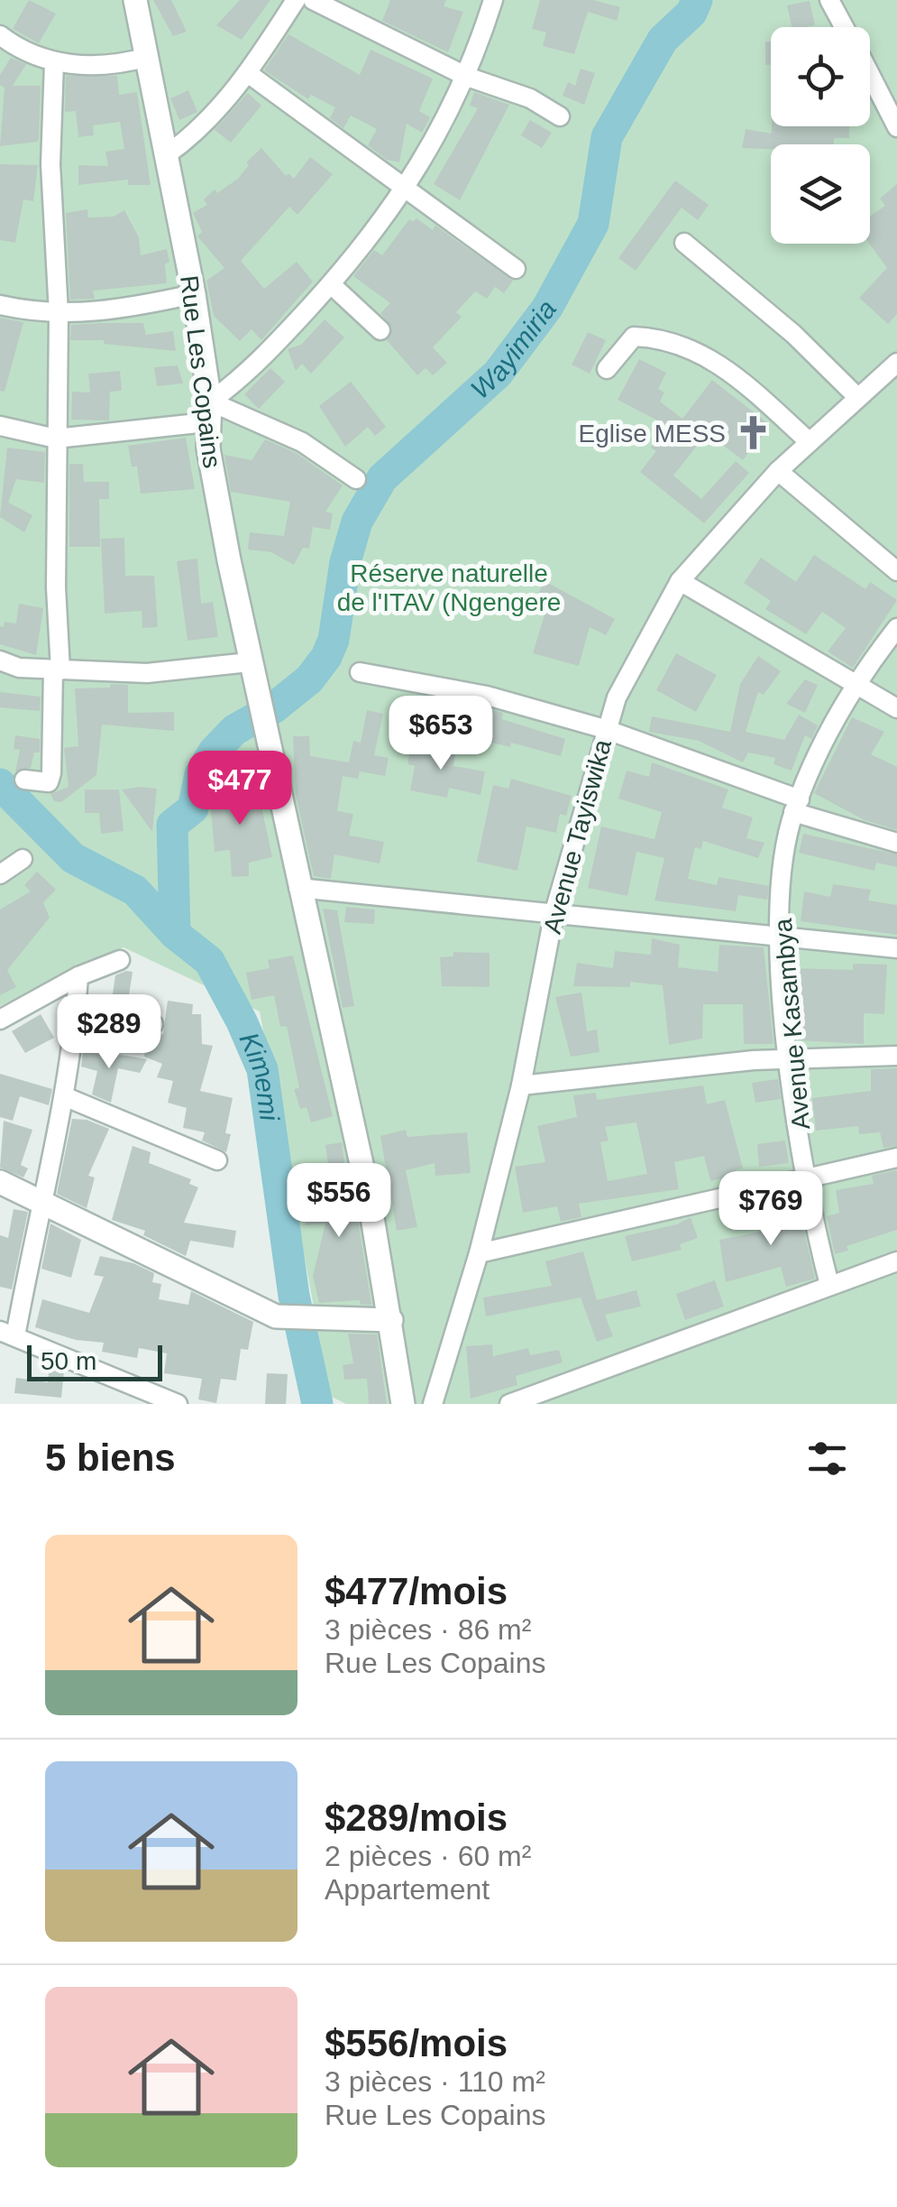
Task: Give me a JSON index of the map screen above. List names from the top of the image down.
{
  "streets": {
    "street": ["Rue Les Copains", "Avenue Tayiswika", "Avenue Kasambya"]
  },
  "water": ["Wayimiria", "Kimemi"],
  "parks": ["Réserve naturelle de l'ITAV (Ngengere"],
  "places": {
    "church": ["Eglise MESS"]
  },
  "scale_bar": "50 m",
  "page": {
    "price": [
      "$653",
      "$477",
      "$289",
      "$556",
      "$769"
    ],
    "scale": "50 m",
    "heading": "5 biens",
    "list": [
      {
        "name": "$477/mois",
        "note": "3 pièces · 86 m² · Rue Les Copains"
      },
      {
        "name": "$289/mois",
        "note": "2 pièces · 60 m² · Appartement"
      },
      {
        "name": "$556/mois",
        "note": "3 pièces · 110 m² · Rue Les Copains"
      }
    ]
  }
}
